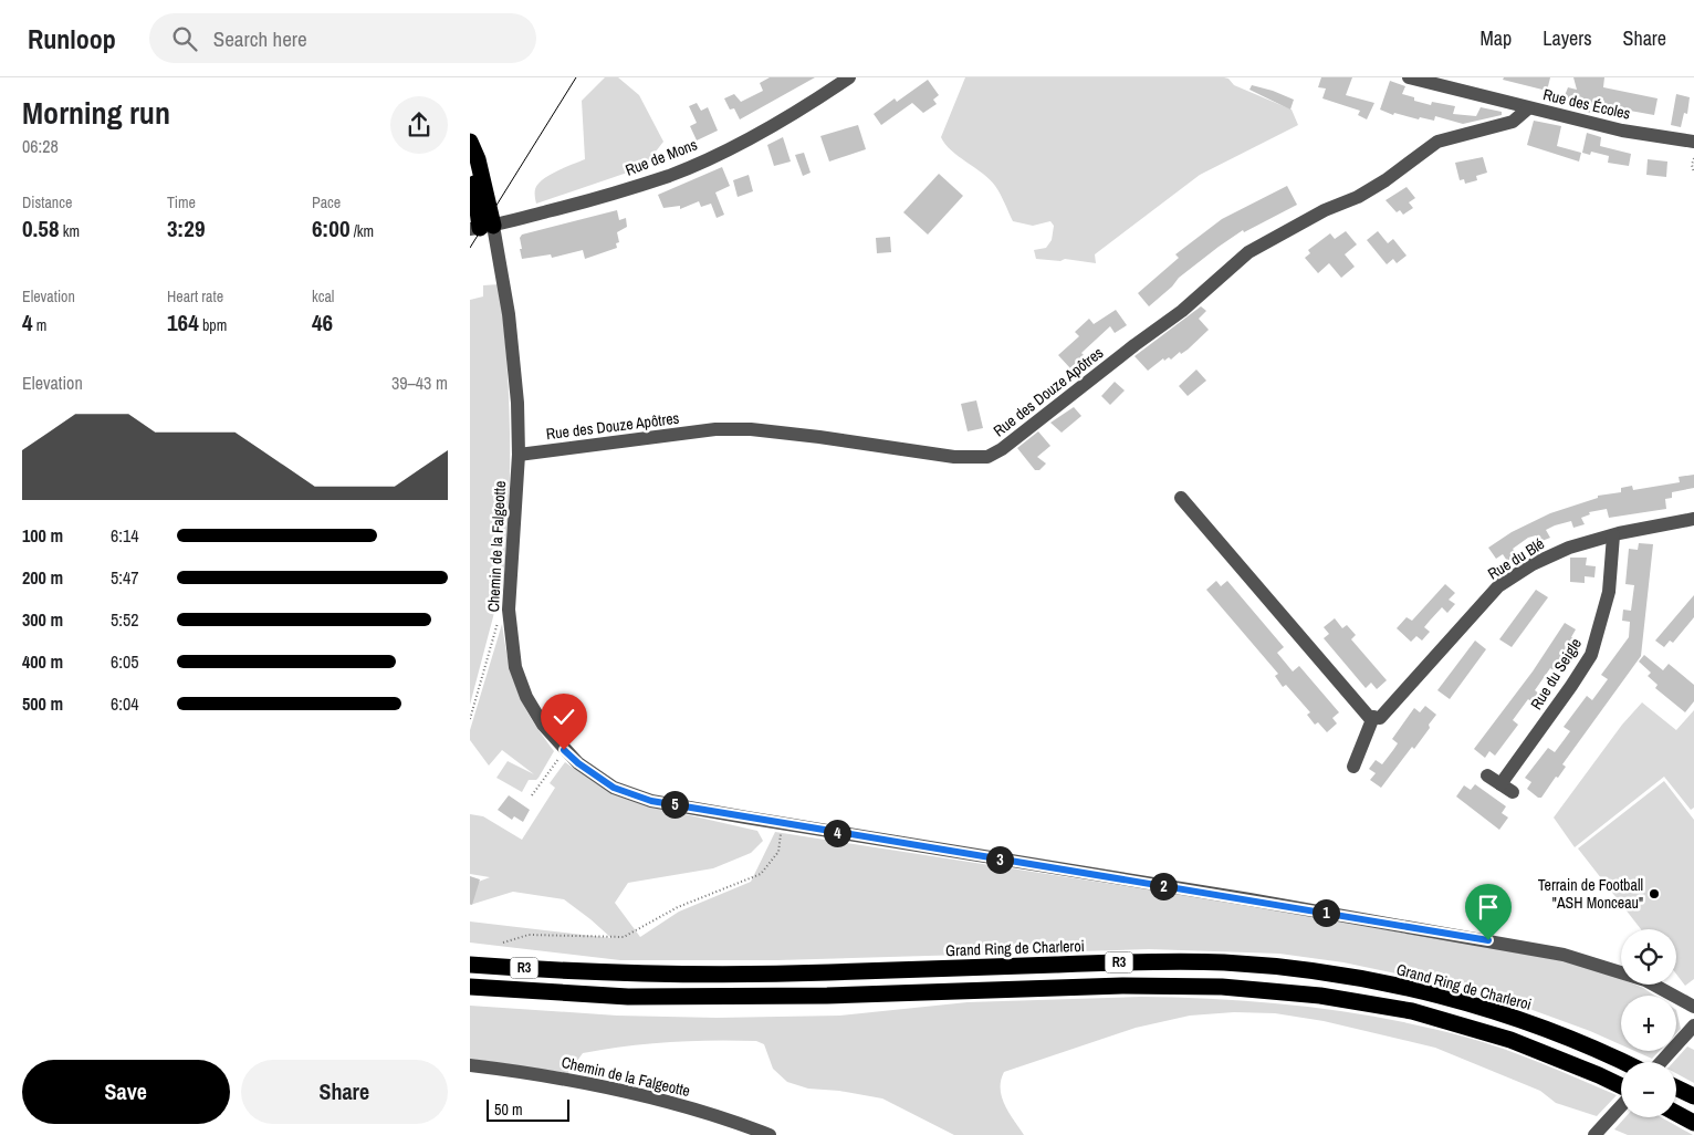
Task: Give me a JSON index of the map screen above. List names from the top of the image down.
{
  "streets": {
    "highway": ["Grand Ring de Charleroi", "R3"],
    "street": [
      "Rue des Écoles",
      "Rue de Mons",
      "Rue des Douze Apôtres",
      "Chemin de la Falgeotte",
      "Rue du Blé",
      "Rue du Seigle"
    ]
  },
  "crossings": [
    ["Rue des Écoles", "Rue des Douze Apôtres"],
    ["Rue de Mons", "Chemin de la Falgeotte"],
    ["Rue des Douze Apôtres", "Chemin de la Falgeotte"],
    ["Rue du Blé", "Rue du Seigle"]
  ],
  "places": ["Terrain de Football \"ASH Monceau\""],
  "scale_bar": "50 m",
  "page": {
    "header": "Runloop",
    "search": "Search here",
    "nav": ["Map", "Layers", "Share"],
    "heading": ["Morning run", "06:28"],
    "stats": [
      ["Distance", "0.58 km"],
      ["Time", "3:29"],
      ["Pace", "6:00 /km"],
      ["Elevation", "4 m"],
      ["Heart rate", "164 bpm"],
      ["kcal", "46"]
    ],
    "chart": ["Elevation", "39–43 m"],
    "list": [
      {
        "name": "100 m",
        "note": "6:14"
      },
      {
        "name": "200 m",
        "note": "5:47"
      },
      {
        "name": "300 m",
        "note": "5:52"
      },
      {
        "name": "400 m",
        "note": "6:05"
      },
      {
        "name": "500 m",
        "note": "6:04"
      }
    ],
    "pins": [
      "5",
      "4",
      "3",
      "2",
      "1"
    ],
    "map_buttons": ["+", "−"],
    "buttons": ["Save", "Share"],
    "scale": "50 m"
  }
}
